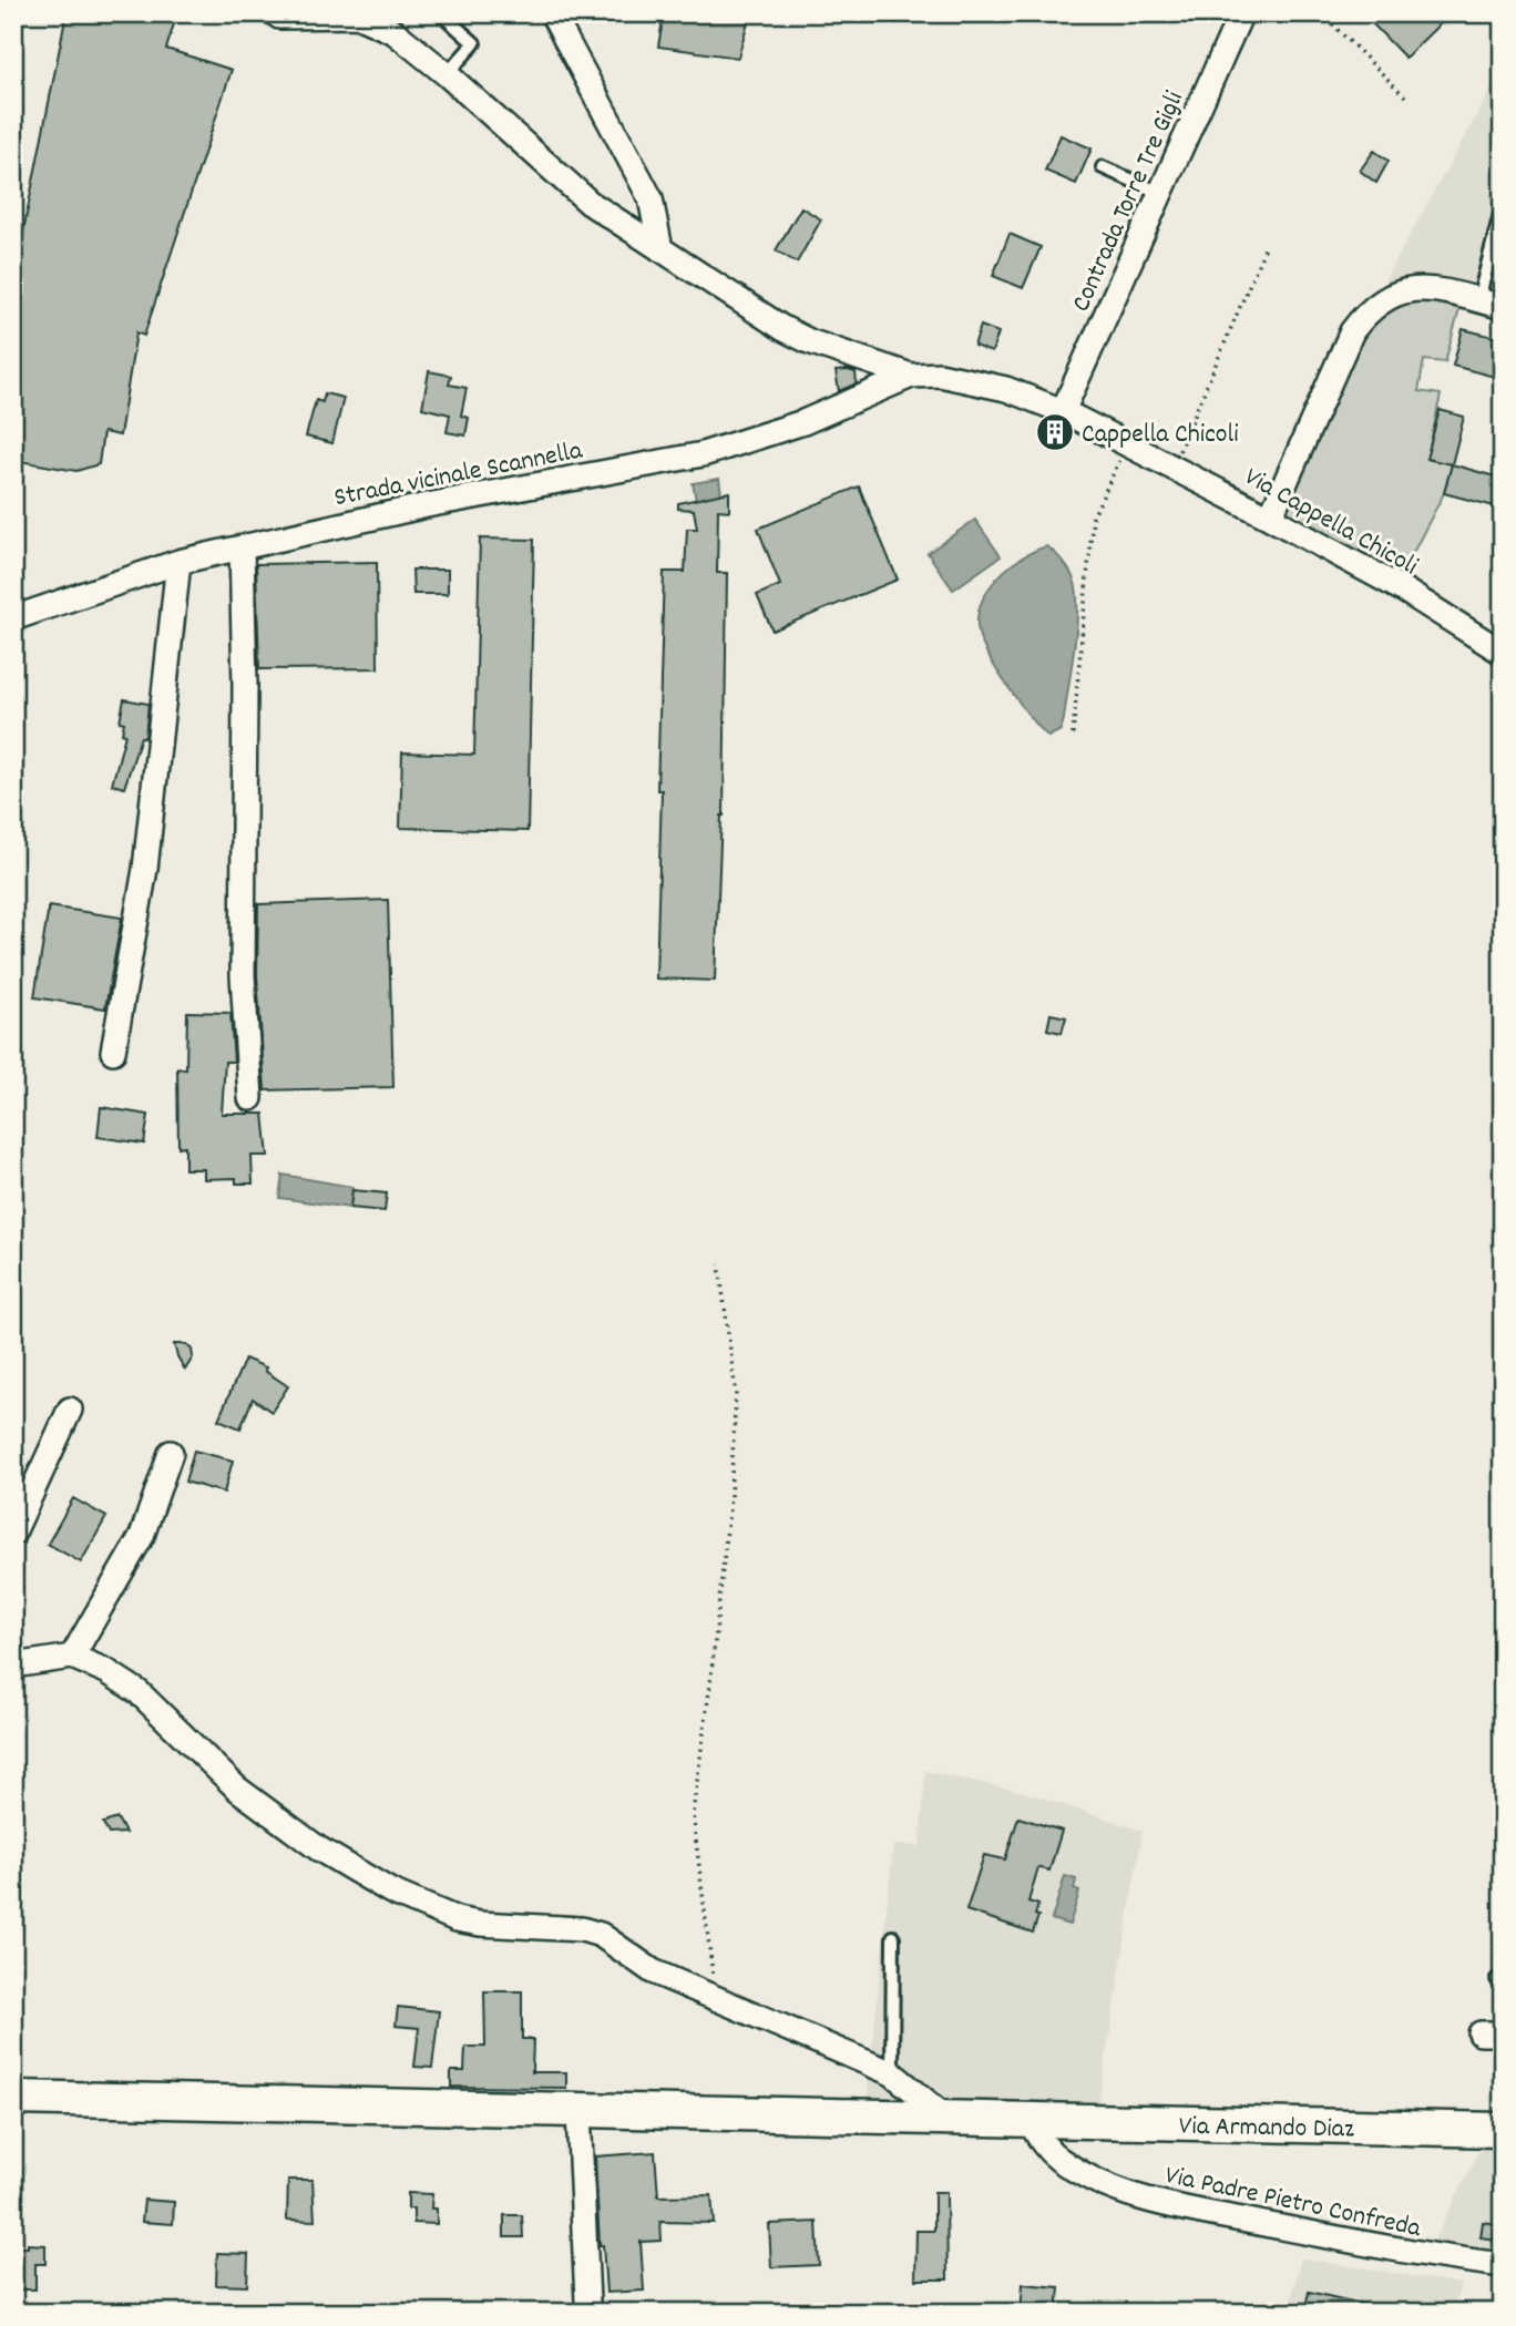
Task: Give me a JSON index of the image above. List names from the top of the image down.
{
  "streets": {
    "main road": ["Via Armando Diaz"],
    "street": [
      "Contrada Torre Tre Gigli",
      "Strada vicinale Scannella",
      "Via Cappella Chicoli",
      "Via Padre Pietro Confreda"
    ]
  },
  "crossings": [
    ["Contrada Torre Tre Gigli", "Via Cappella Chicoli"],
    ["Strada vicinale Scannella", "Via Cappella Chicoli"],
    ["Via Armando Diaz", "Via Padre Pietro Confreda"]
  ],
  "places": {
    "building": ["Cappella Chicoli"]
  }
}
